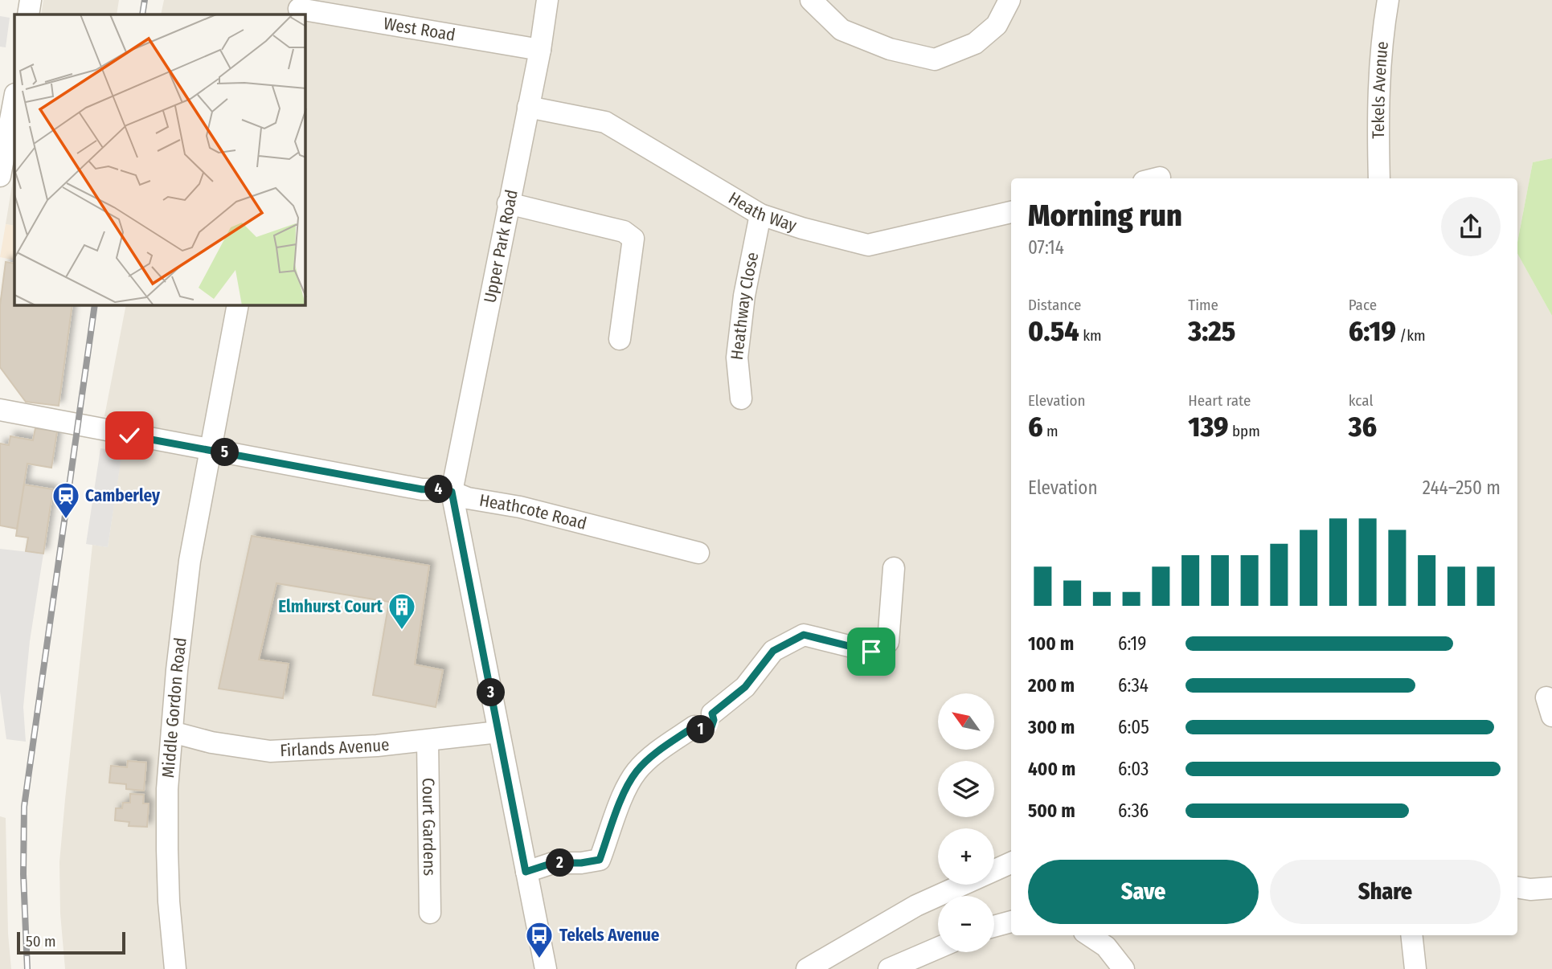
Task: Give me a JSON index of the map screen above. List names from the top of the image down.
{
  "streets": {
    "street": [
      "West Road",
      "Tekels Avenue",
      "Heath Way",
      "Upper Park Road",
      "Heathway Close",
      "Heathcote Road",
      "Middle Gordon Road",
      "Firlands Avenue",
      "Court Gardens"
    ]
  },
  "crossings": [
    ["West Road", "Upper Park Road"],
    ["Heath Way", "Upper Park Road"],
    ["Heath Way", "Heathway Close"],
    ["Upper Park Road", "Heathcote Road"],
    ["Heathcote Road", "Middle Gordon Road"],
    ["Middle Gordon Road", "Firlands Avenue"],
    ["Firlands Avenue", "Court Gardens"]
  ],
  "places": {
    "station": ["Camberley"],
    "building": ["Elmhurst Court"],
    "bus stop": ["Tekels Avenue"]
  },
  "scale_bar": "50 m",
  "north": "top left",
  "page": {
    "heading": ["Morning run", "07:14"],
    "stats": [
      ["Distance", "0.54 km"],
      ["Time", "3:25"],
      ["Pace", "6:19 /km"],
      ["Elevation", "6 m"],
      ["Heart rate", "139 bpm"],
      ["kcal", "36"]
    ],
    "pins": [
      "5",
      "4",
      "3",
      "1",
      "2"
    ],
    "chart": ["Elevation", "244–250 m"],
    "list": [
      {
        "name": "100 m",
        "note": "6:19"
      },
      {
        "name": "200 m",
        "note": "6:34"
      },
      {
        "name": "300 m",
        "note": "6:05"
      },
      {
        "name": "400 m",
        "note": "6:03"
      },
      {
        "name": "500 m",
        "note": "6:36"
      }
    ],
    "map_buttons": ["+", "−"],
    "buttons": ["Save", "Share"],
    "scale": "50 m"
  }
}
